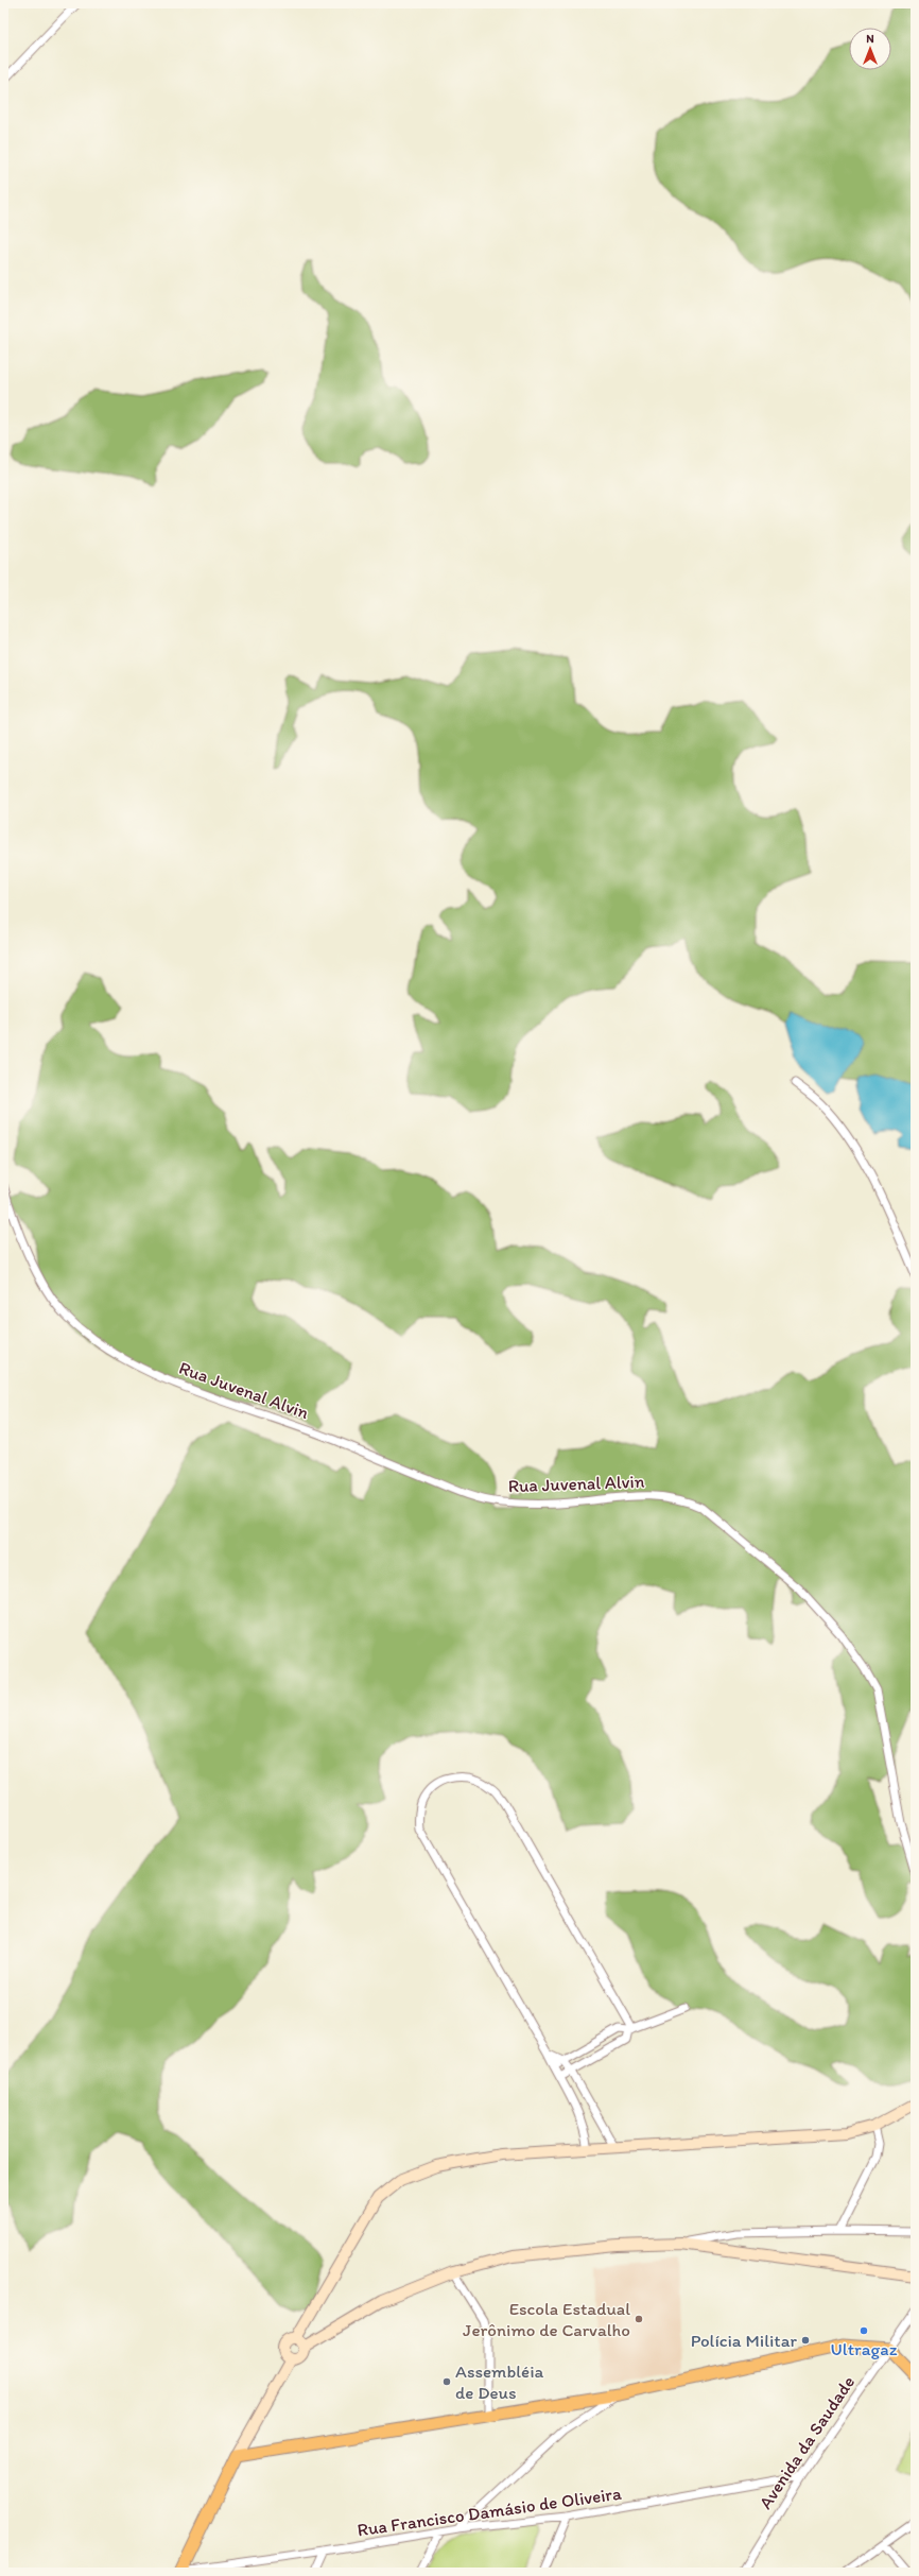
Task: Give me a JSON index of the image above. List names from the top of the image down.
{
  "streets": {
    "street": ["Rua Juvenal Alvin", "Avenida da Saudade", "Rua Francisco Damásio de Oliveira"]
  },
  "crossings": [
    ["Avenida da Saudade", "Rua Francisco Damásio de Oliveira"]
  ],
  "places": [
    "Escola Estadual Jerônimo de Carvalho",
    "Ultragaz",
    "Polícia Militar",
    "Assembléia de Deus"
  ],
  "north": "top"
}
